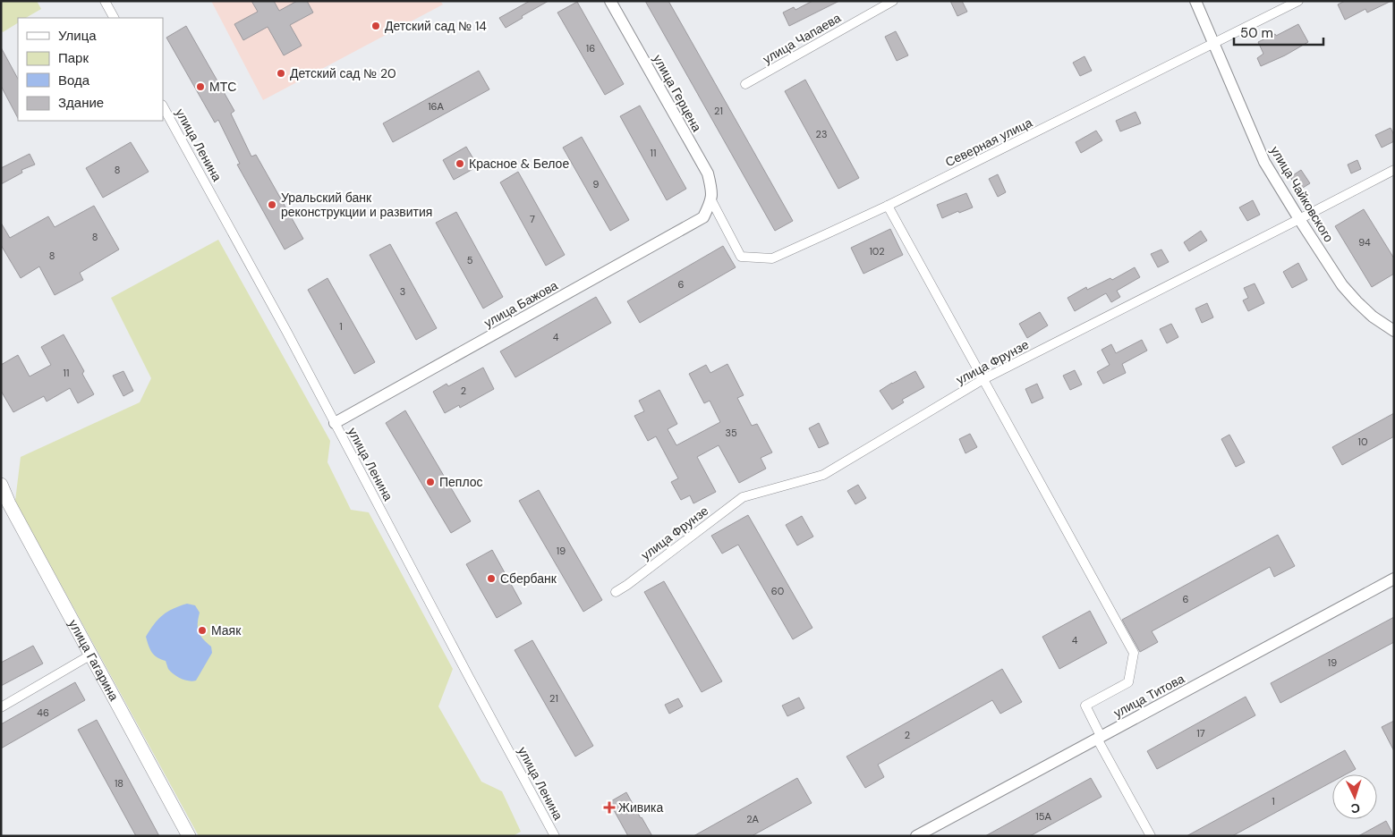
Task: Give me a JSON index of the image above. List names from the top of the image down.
{
  "streets": {
    "main road": ["улица Гагарина"],
    "street": [
      "улица Чапаева",
      "улица Герцена",
      "Северная улица",
      "улица Ленина",
      "улица Чайковского",
      "улица Бажова",
      "улица Фрунзе",
      "улица Титова"
    ]
  },
  "crossings": [
    ["улица Герцена", "Северная улица"],
    ["улица Герцена", "улица Бажова"],
    ["Северная улица", "улица Чайковского"],
    ["Северная улица", "улица Бажова"],
    ["улица Ленина", "улица Бажова"],
    ["улица Чайковского", "улица Фрунзе"]
  ],
  "places": {
    "other": [
      "Детский сад № 14",
      "Детский сад № 20",
      "МТС",
      "Красное & Белое",
      "Уральский банк реконструкции и развития",
      "Пеплос",
      "Сбербанк",
      "Маяк"
    ],
    "health": ["Живика"]
  },
  "house_numbers": [
    "16",
    "16А",
    "21",
    "23",
    "11",
    "8",
    "9",
    "7",
    "8",
    "94",
    "102",
    "8",
    "5",
    "6",
    "3",
    "1",
    "4",
    "11",
    "2",
    "35",
    "10",
    "19",
    "60",
    "6",
    "4",
    "19",
    "21",
    "46",
    "17",
    "2",
    "18",
    "1",
    "15А",
    "2А"
  ],
  "legend": [
    "Улица",
    "Парк",
    "Вода",
    "Здание"
  ],
  "scale_bar": "50 m",
  "north": "bottom"
}
